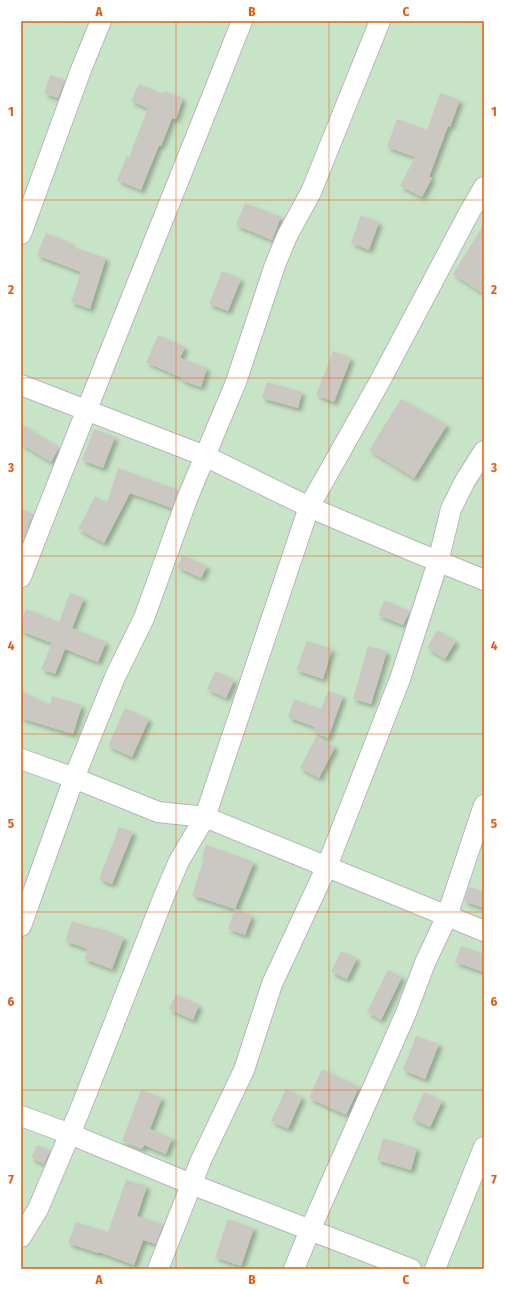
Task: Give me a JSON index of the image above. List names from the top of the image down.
{
  "grid": {
    "columns": ["A", "B", "C"],
    "rows": [
      "1",
      "2",
      "3",
      "4",
      "5",
      "6",
      "7"
    ]
  }
}
